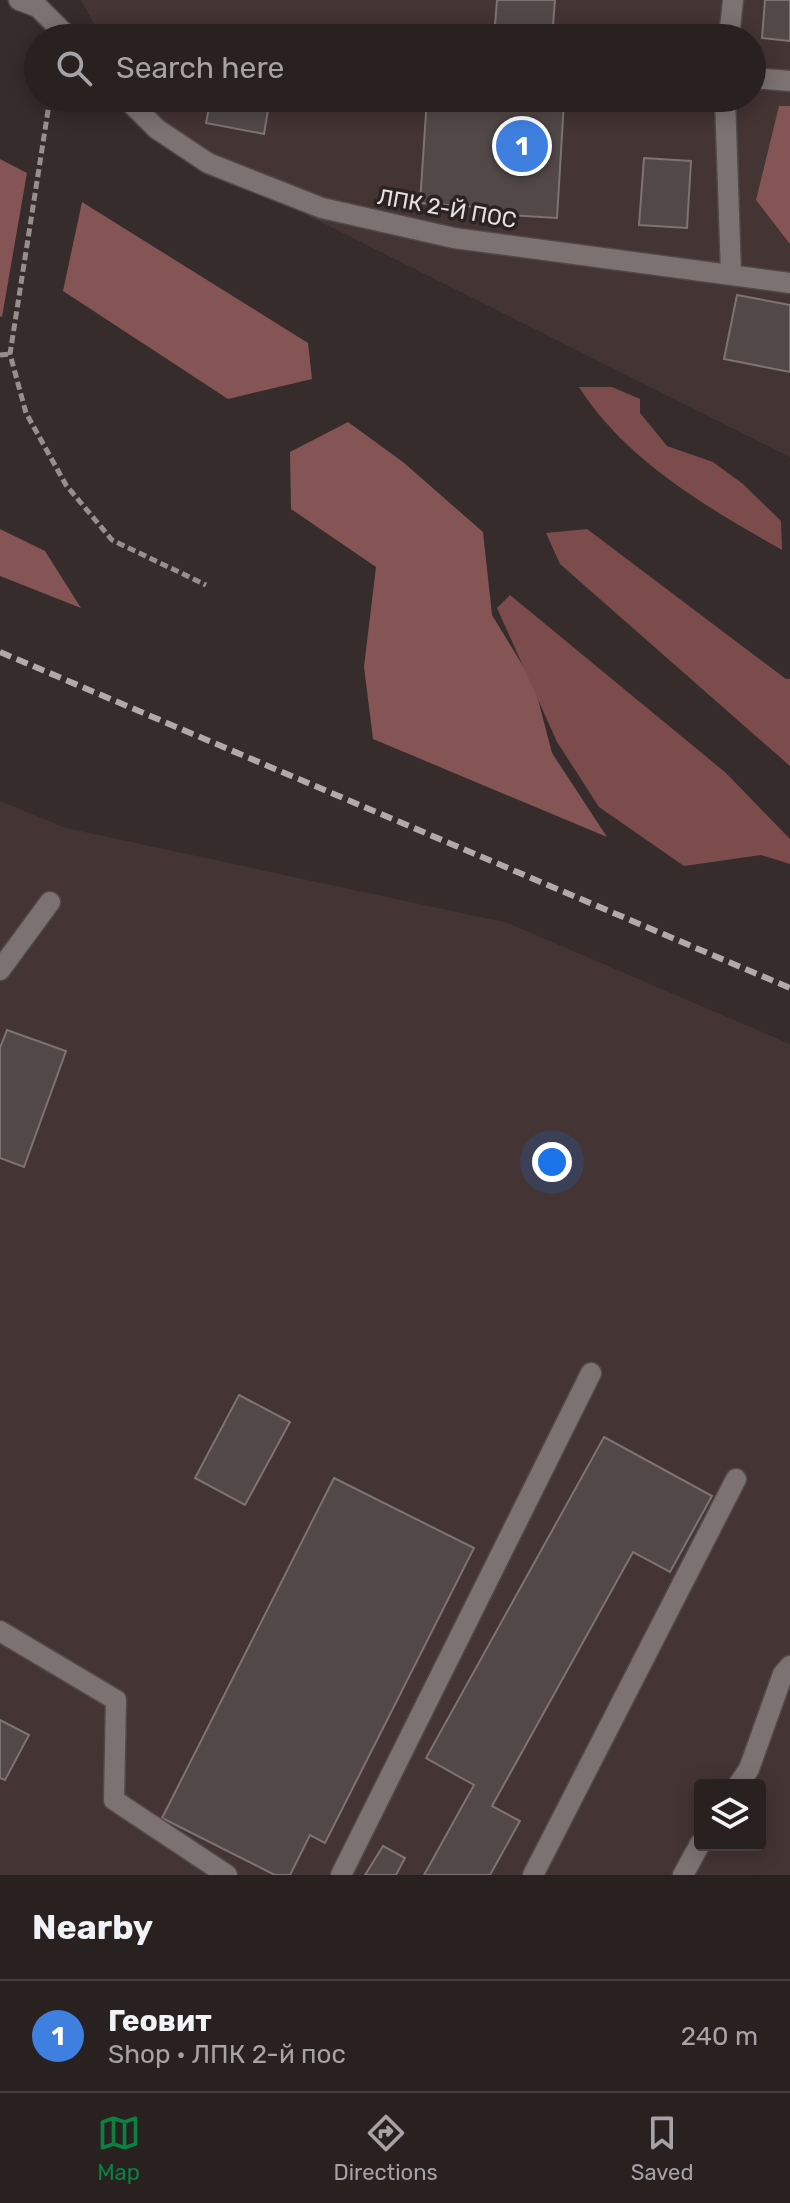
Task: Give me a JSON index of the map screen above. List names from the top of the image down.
{
  "streets": {
    "street": ["ЛПК 2-Й ПОС"]
  },
  "page": {
    "search": "Search here",
    "pins": "1",
    "heading": "Nearby",
    "list": [
      {
        "mark": "1",
        "name": "Геовит",
        "note": "Shop · ЛПК 2-й пос",
        "value": "240 m"
      }
    ],
    "nav": ["Map", "Directions", "Saved"]
  }
}
